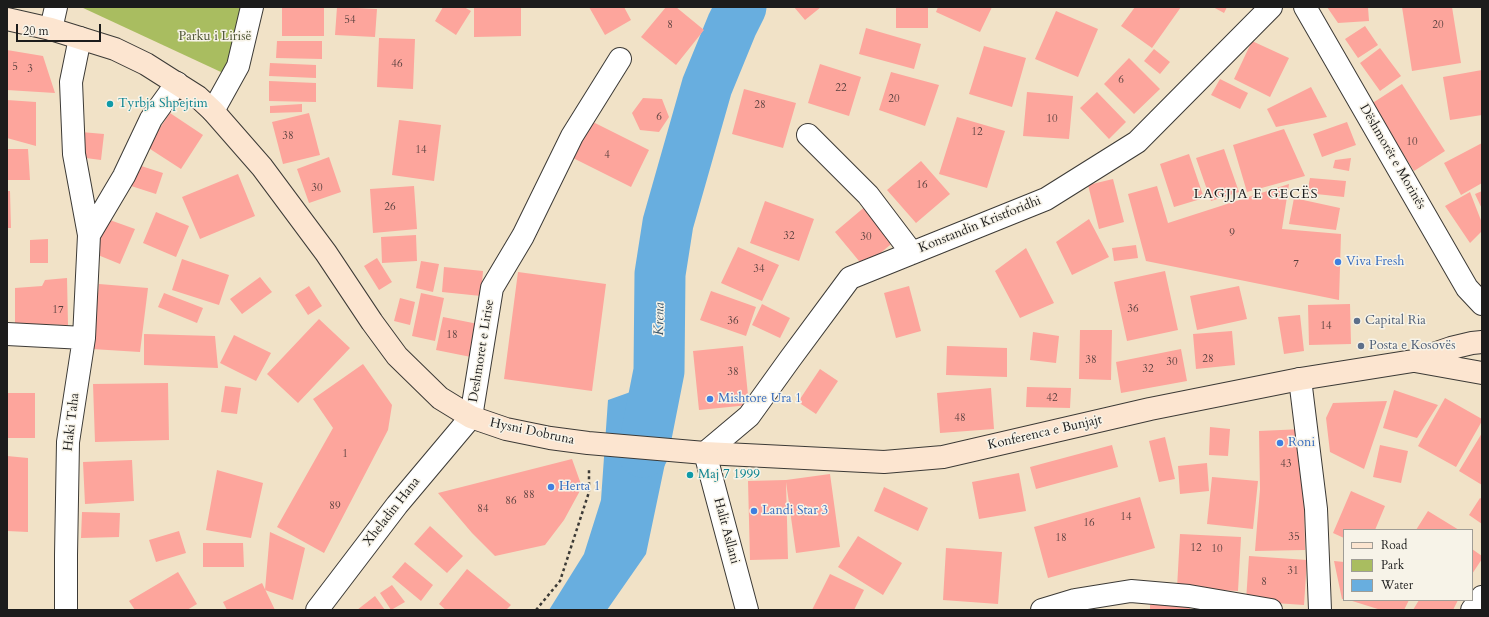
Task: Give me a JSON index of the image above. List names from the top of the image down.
{
  "streets": {
    "street": [
      "Dëshmorët e Morinës",
      "Konstandin Kristforidhi",
      "Deshmoret e Lirise",
      "Haki Taha",
      "Hysni Dobruna",
      "Konferenca e Bunjajt",
      "Xheladin Hana",
      "Halit Asllani"
    ]
  },
  "crossings": [
    ["Konstandin Kristforidhi", "Konferenca e Bunjajt"],
    ["Konstandin Kristforidhi", "Halit Asllani"],
    ["Deshmoret e Lirise", "Haki Taha"],
    ["Deshmoret e Lirise", "Hysni Dobruna"],
    ["Deshmoret e Lirise", "Xheladin Hana"],
    ["Hysni Dobruna", "Konferenca e Bunjajt"],
    ["Hysni Dobruna", "Xheladin Hana"],
    ["Konferenca e Bunjajt", "Halit Asllani"]
  ],
  "districts": ["LAGJJA E GECËS"],
  "water": ["Krena"],
  "parks": ["Parku i Lirisë"],
  "places": [
    "Tyrbja Shpejtim",
    "Viva Fresh",
    "Capital Ria",
    "Posta e Kosovës",
    "Mishtore Ura 1",
    "Roni",
    "Maj 7 1999",
    "Herta 1",
    "Landi Star 3"
  ],
  "house_numbers": [
    "54",
    "8",
    "20",
    "46",
    "5",
    "3",
    "6",
    "22",
    "20",
    "28",
    "6",
    "10",
    "12",
    "38",
    "10",
    "14",
    "4",
    "16",
    "30",
    "26",
    "9",
    "32",
    "30",
    "7",
    "34",
    "36",
    "17",
    "36",
    "14",
    "18",
    "28",
    "38",
    "30",
    "32",
    "38",
    "42",
    "48",
    "1",
    "43",
    "88",
    "86",
    "89",
    "84",
    "14",
    "16",
    "35",
    "18",
    "12",
    "10",
    "31",
    "8"
  ],
  "legend": ["Road", "Park", "Water"],
  "scale_bar": "20 m"
}
